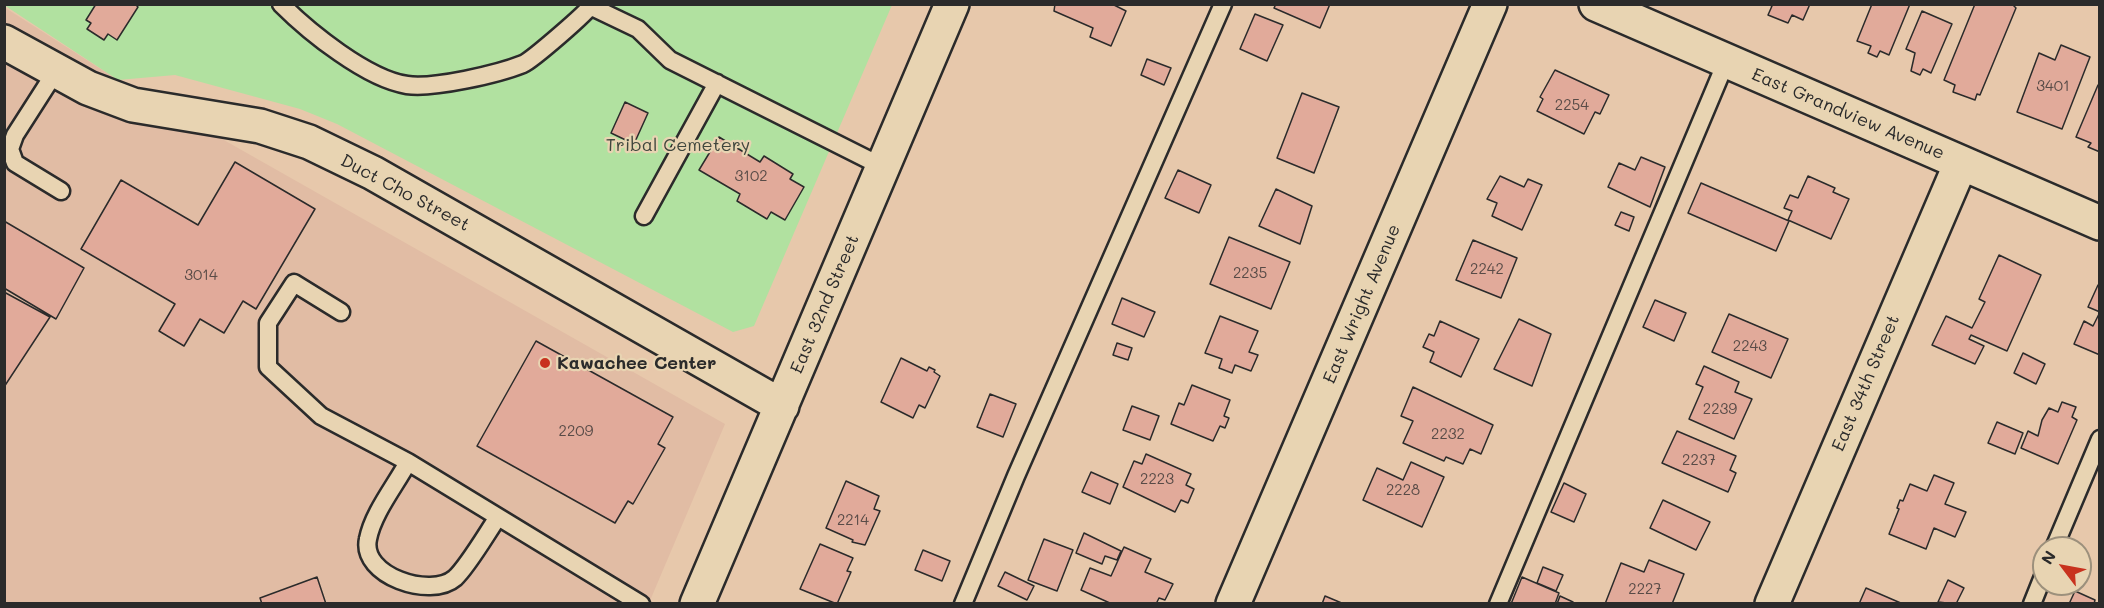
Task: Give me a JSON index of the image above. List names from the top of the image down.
{
  "streets": {
    "street": [
      "East Grandview Avenue",
      "Duct Cho Street",
      "East 32nd Street",
      "East Wright Avenue",
      "East 34th Street"
    ]
  },
  "crossings": [
    ["East Grandview Avenue", "East 34th Street"],
    ["Duct Cho Street", "East 32nd Street"]
  ],
  "parks": ["Tribal Cemetery"],
  "places": ["Kawachee Center"],
  "house_numbers": [
    "3401",
    "2254",
    "3102",
    "2242",
    "2235",
    "3014",
    "2243",
    "2239",
    "2209",
    "2232",
    "2237",
    "2223",
    "2228",
    "2214",
    "2227"
  ],
  "north": "top left"
}
